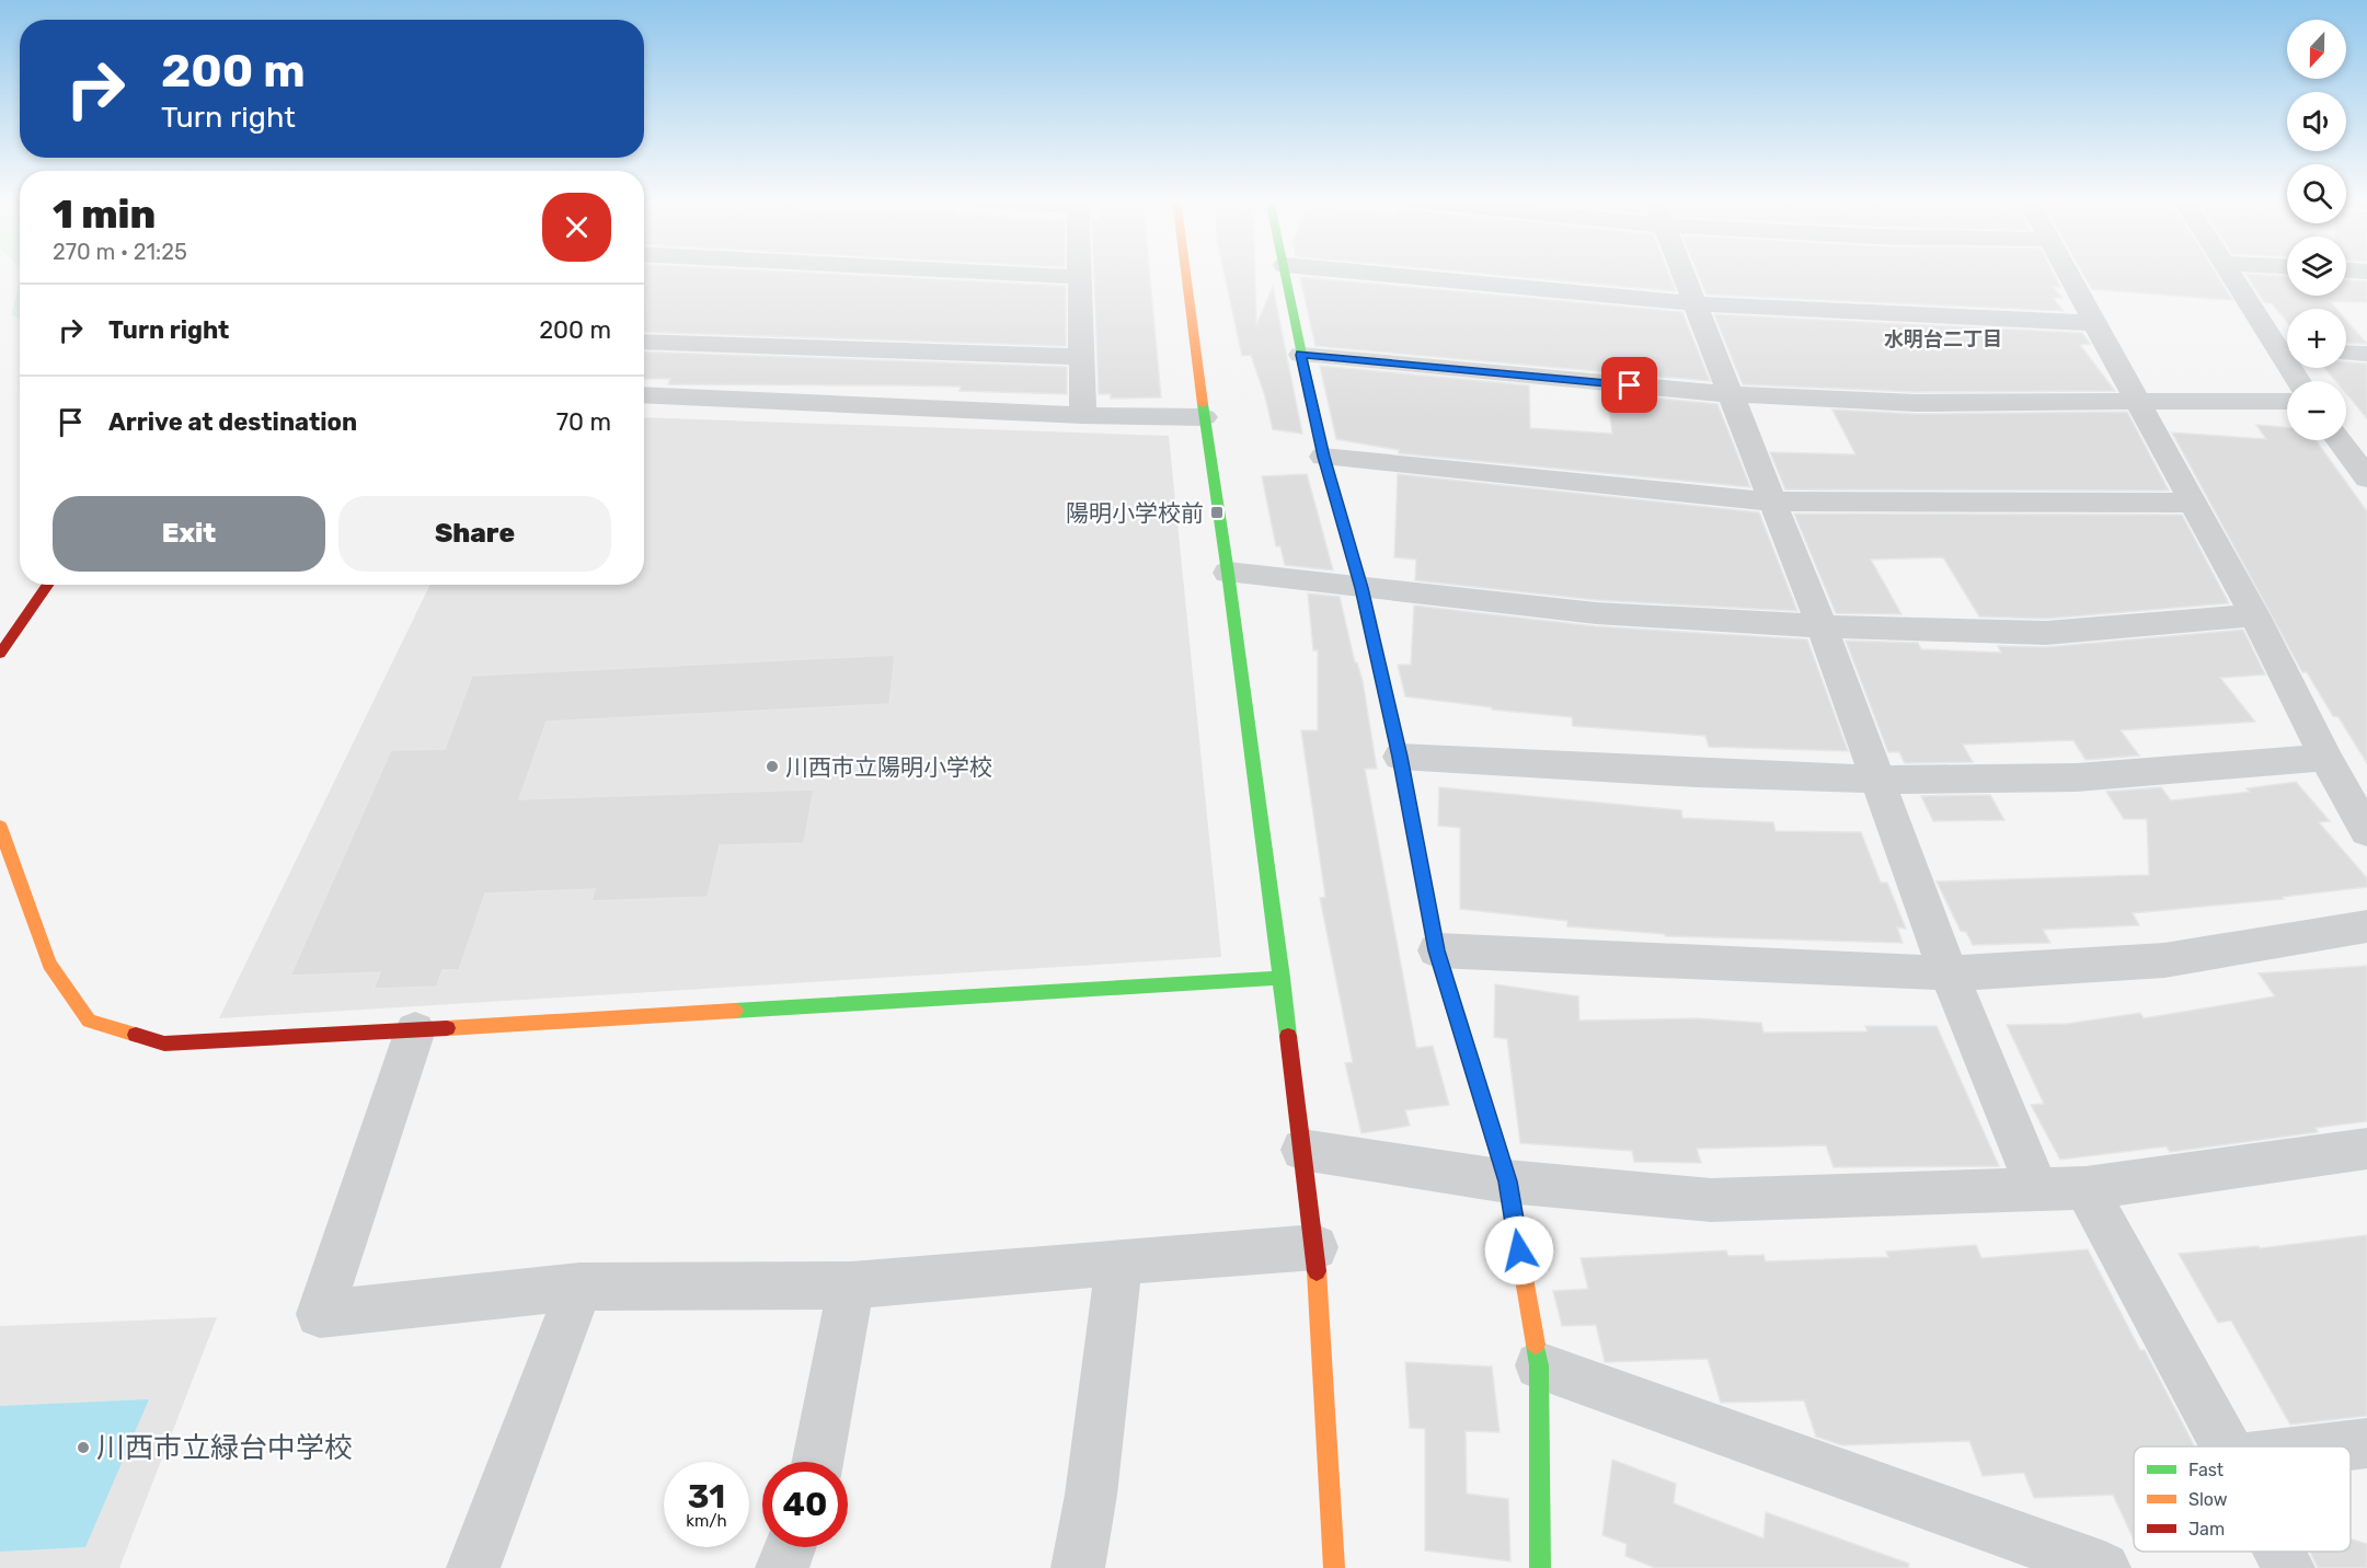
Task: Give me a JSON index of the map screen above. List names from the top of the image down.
{
  "districts": ["水明台二丁目"],
  "places": {
    "transit": ["陽明小学校前"],
    "other": ["川西市立陽明小学校", "川西市立緑台中学校"]
  },
  "legend": ["Fast", "Slow", "Jam"],
  "north": "bottom",
  "page": {
    "map_buttons": ["+", "−"],
    "turn": ["200 m", "Turn right"],
    "heading": ["1 min", "270 m · 21:25"],
    "list": [
      {
        "name": "Turn right",
        "value": "200 m"
      },
      {
        "name": "Arrive at destination",
        "value": "70 m"
      }
    ],
    "buttons": ["Exit", "Share"],
    "speed": "31 km/h",
    "limit": "40"
  }
}
